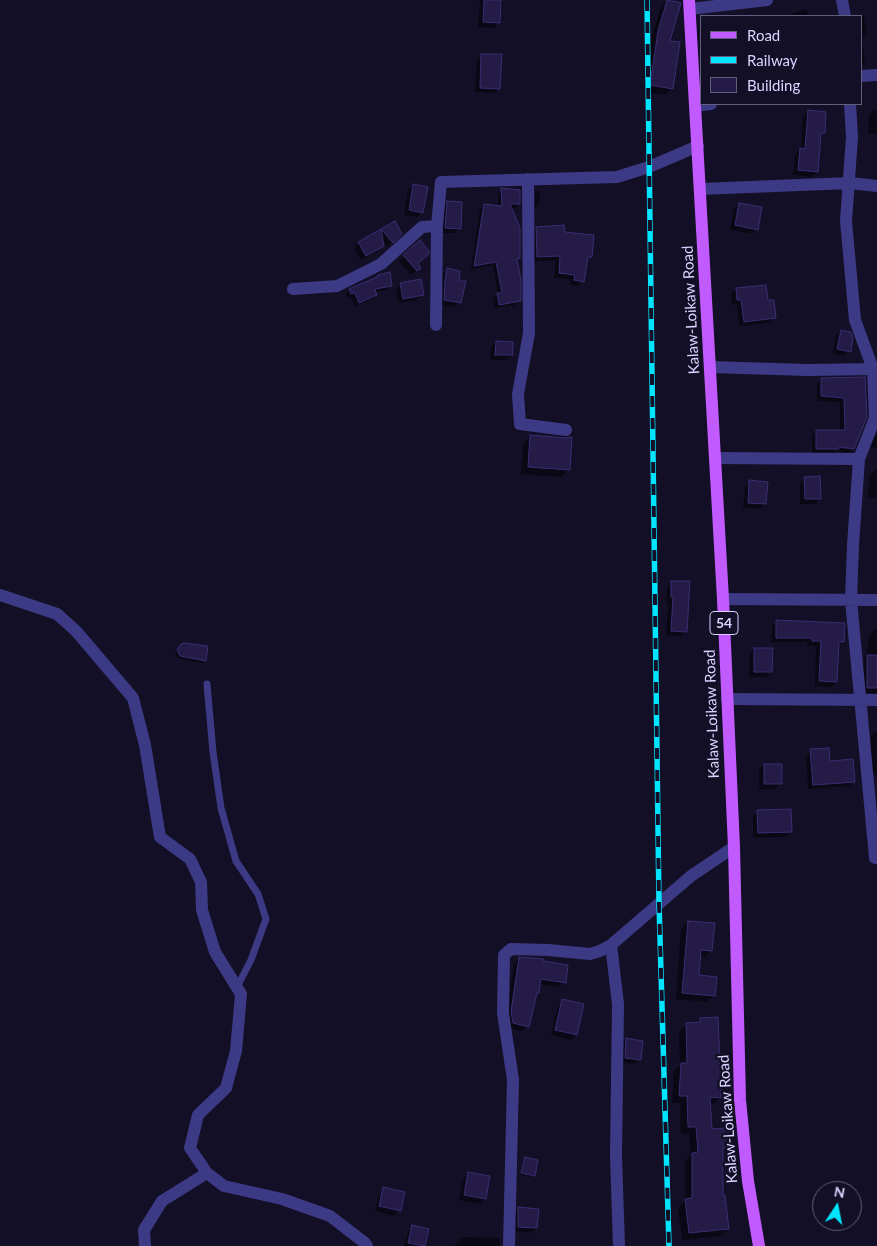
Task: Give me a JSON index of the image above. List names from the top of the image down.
{
  "streets": {
    "main road": ["Kalaw-Loikaw Road", "54"]
  },
  "legend": ["Road", "Railway", "Building"],
  "north": "top"
}
